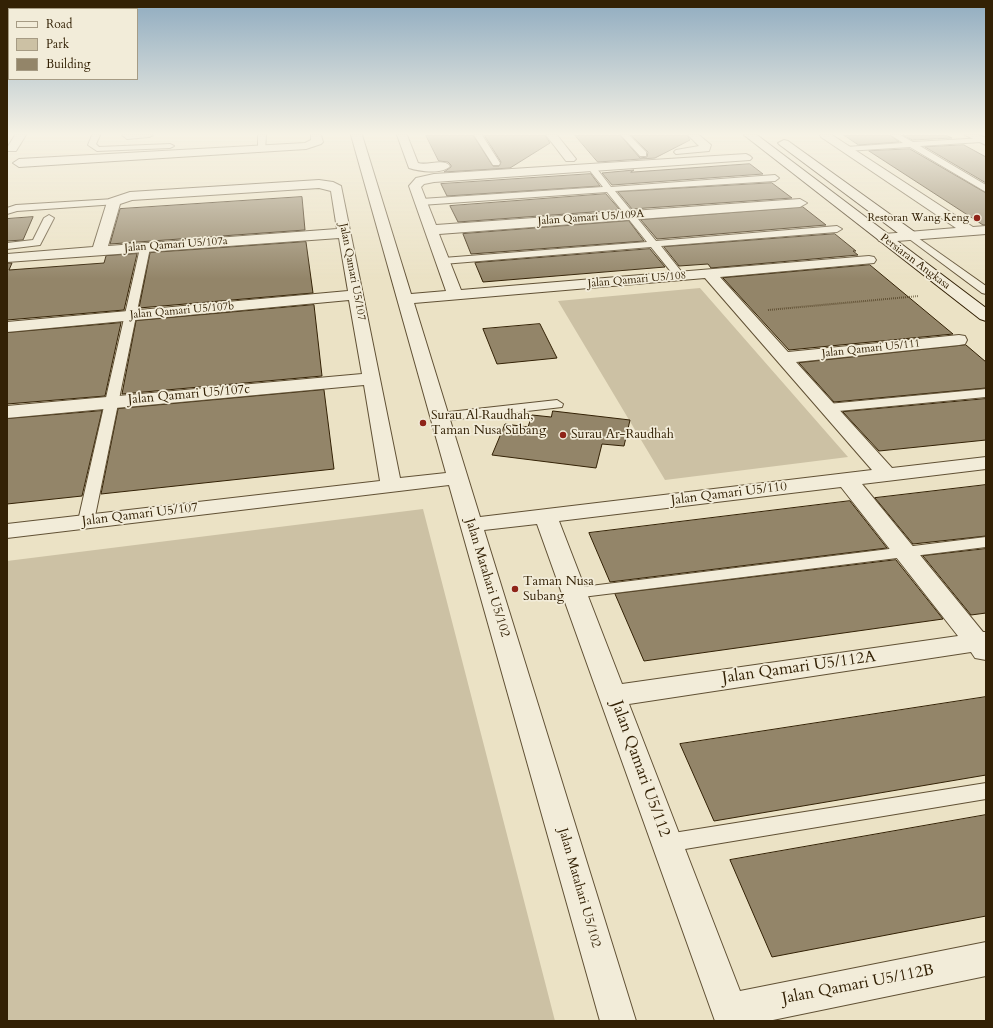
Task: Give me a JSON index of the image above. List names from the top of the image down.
{
  "streets": {
    "street": [
      "Jalan Qamari U5/109A",
      "Jalan Qamari U5/107a",
      "Persiaran Angkasa",
      "Jalan Qamari U5/107",
      "Jalan Qamari U5/108",
      "Jalan Qamari U5/107b",
      "Jalan Qamari U5/111",
      "Jalan Qamari U5/107c",
      "Jalan Qamari U5/110",
      "Jalan Matahari U5/102",
      "Jalan Qamari U5/112A",
      "Jalan Qamari U5/112",
      "Jalan Qamari U5/112B"
    ]
  },
  "crossings": [
    ["Jalan Qamari U5/107a", "Jalan Qamari U5/107"],
    ["Jalan Qamari U5/107", "Jalan Qamari U5/107b"],
    ["Jalan Qamari U5/107", "Jalan Qamari U5/107c"],
    ["Jalan Qamari U5/107", "Jalan Matahari U5/102"],
    ["Jalan Qamari U5/108", "Jalan Matahari U5/102"],
    ["Jalan Qamari U5/110", "Jalan Matahari U5/102"],
    ["Jalan Qamari U5/110", "Jalan Qamari U5/112"],
    ["Jalan Qamari U5/112A", "Jalan Qamari U5/112"],
    ["Jalan Qamari U5/112", "Jalan Qamari U5/112B"]
  ],
  "places": [
    "Restoran Wang Keng",
    "Surau Al Raudhah, Taman Nusa Subang",
    "Surau Ar-Raudhah",
    "Taman Nusa Subang"
  ],
  "legend": ["Road", "Park", "Building"]
}
